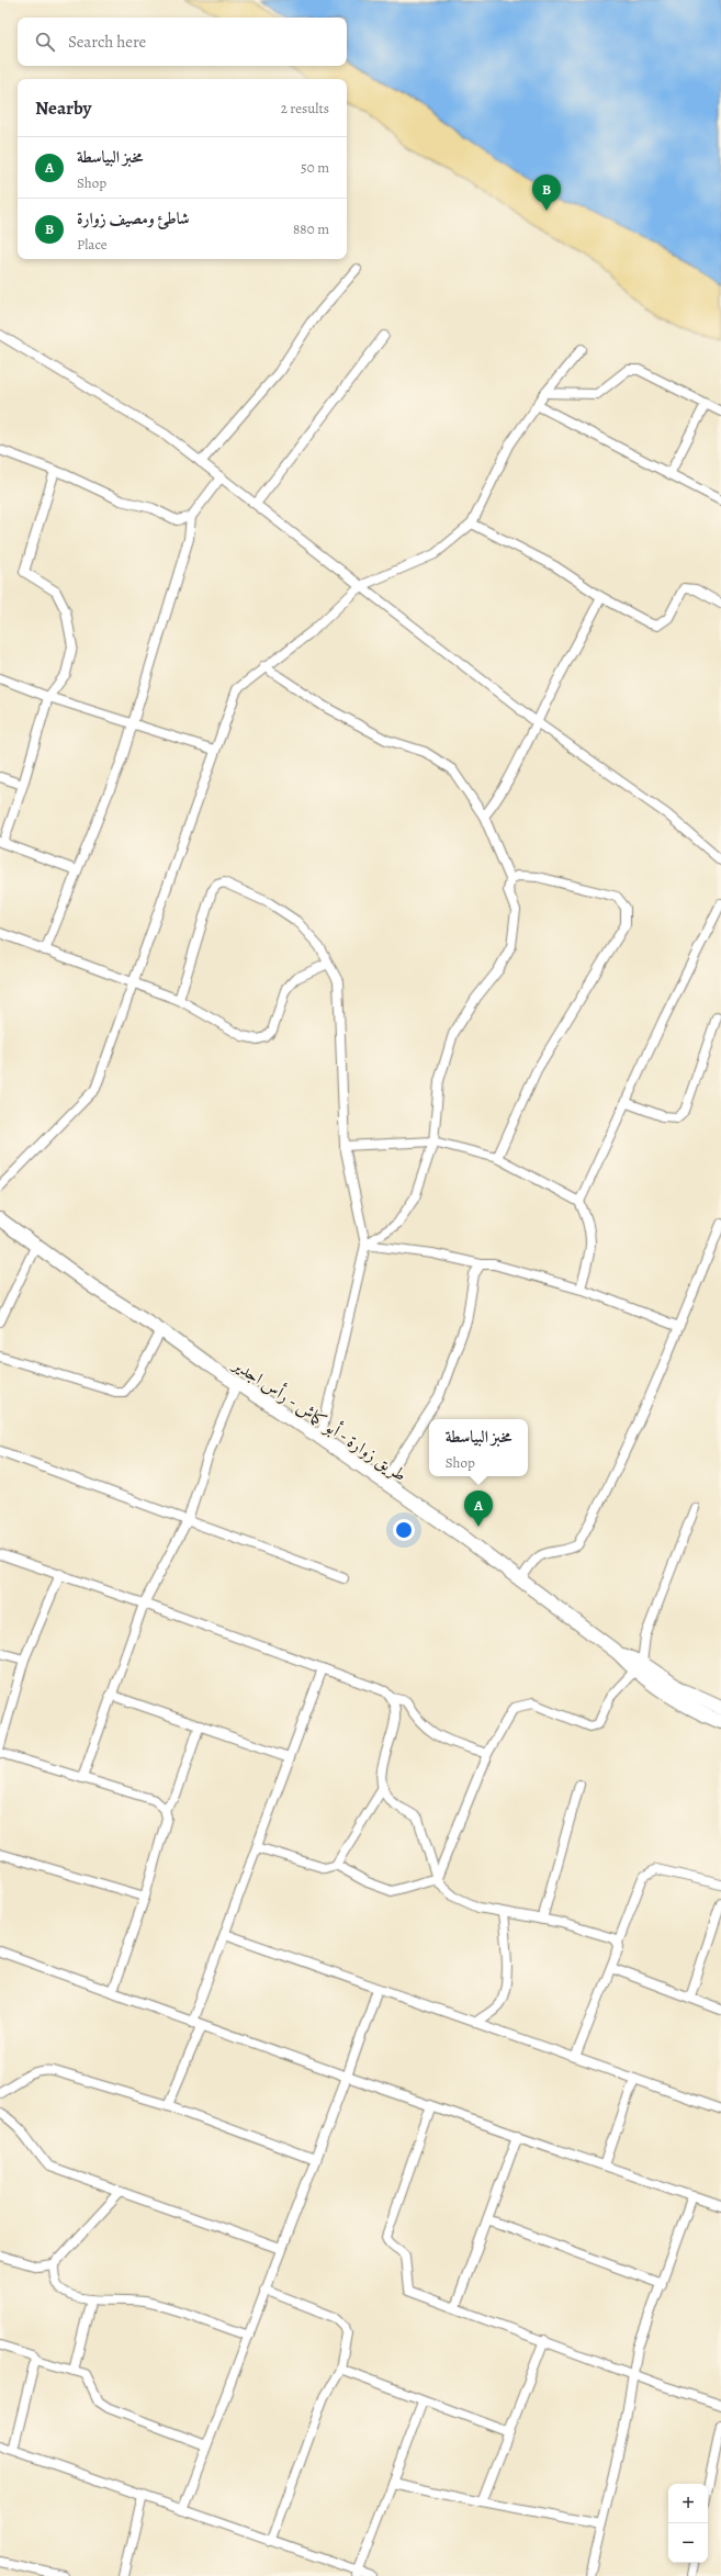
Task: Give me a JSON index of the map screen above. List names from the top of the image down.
{
  "streets": {
    "main road": ["طريق زوارة - أبو كماش - رأس اجدير"]
  },
  "page": {
    "search": "Search here",
    "heading": ["Nearby", "2 results"],
    "list": [
      {
        "mark": "A",
        "name": "مخبز البياسطة",
        "note": "Shop",
        "value": "50 m"
      },
      {
        "mark": "B",
        "name": "شاطئ ومصيف زوارة",
        "note": "Place",
        "value": "880 m"
      }
    ],
    "pins": ["B", "A"],
    "popup": ["مخبز البياسطة", "Shop"],
    "map_buttons": ["+", "−"]
  }
}
